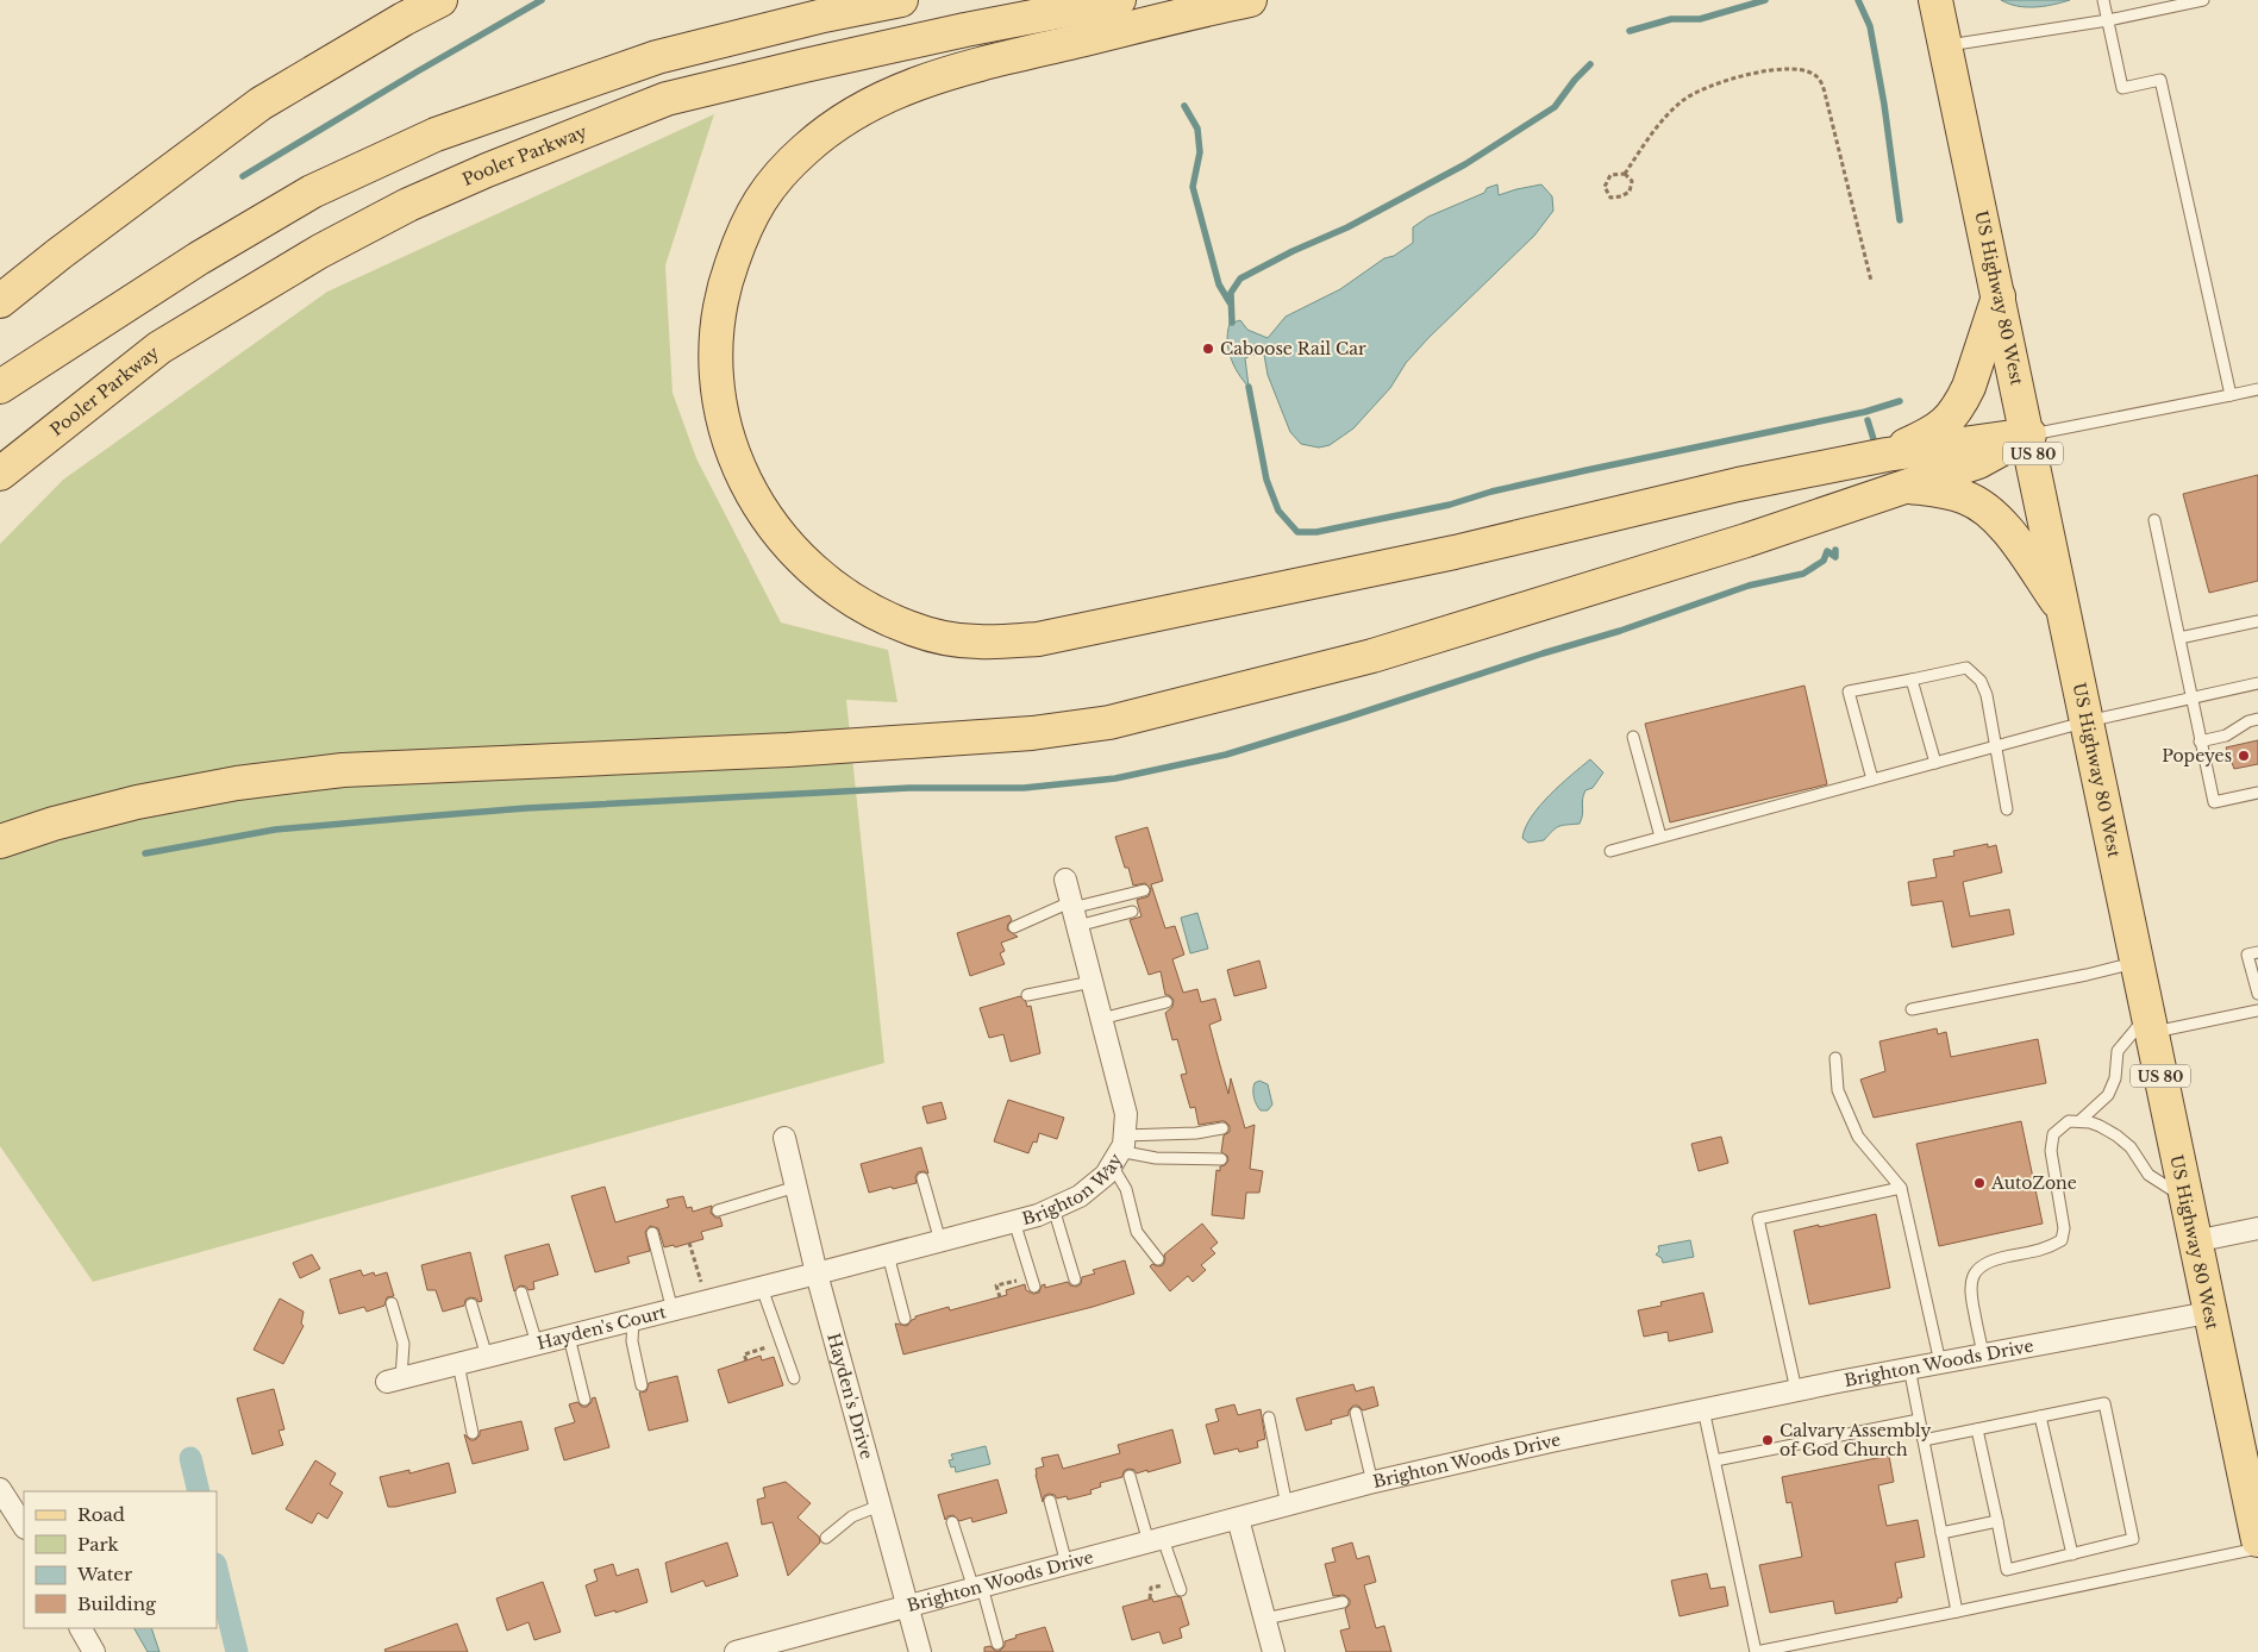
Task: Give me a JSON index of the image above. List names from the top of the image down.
{
  "streets": {
    "main road": ["Pooler Parkway", "US Highway 80 West", "US 80"],
    "street": [
      "Brighton Way",
      "Hayden's Court",
      "Brighton Woods Drive",
      "Hayden's Drive"
    ]
  },
  "crossings": [
    ["US Highway 80 West", "Brighton Woods Drive"],
    ["Brighton Way", "Hayden's Court"],
    ["Brighton Way", "Hayden's Drive"],
    ["Hayden's Court", "Hayden's Drive"],
    ["Brighton Woods Drive", "Hayden's Drive"]
  ],
  "places": [
    "Caboose Rail Car",
    "Popeyes",
    "AutoZone",
    "Calvary Assembly of God Church"
  ],
  "legend": [
    "Road",
    "Park",
    "Water",
    "Building"
  ]
}
